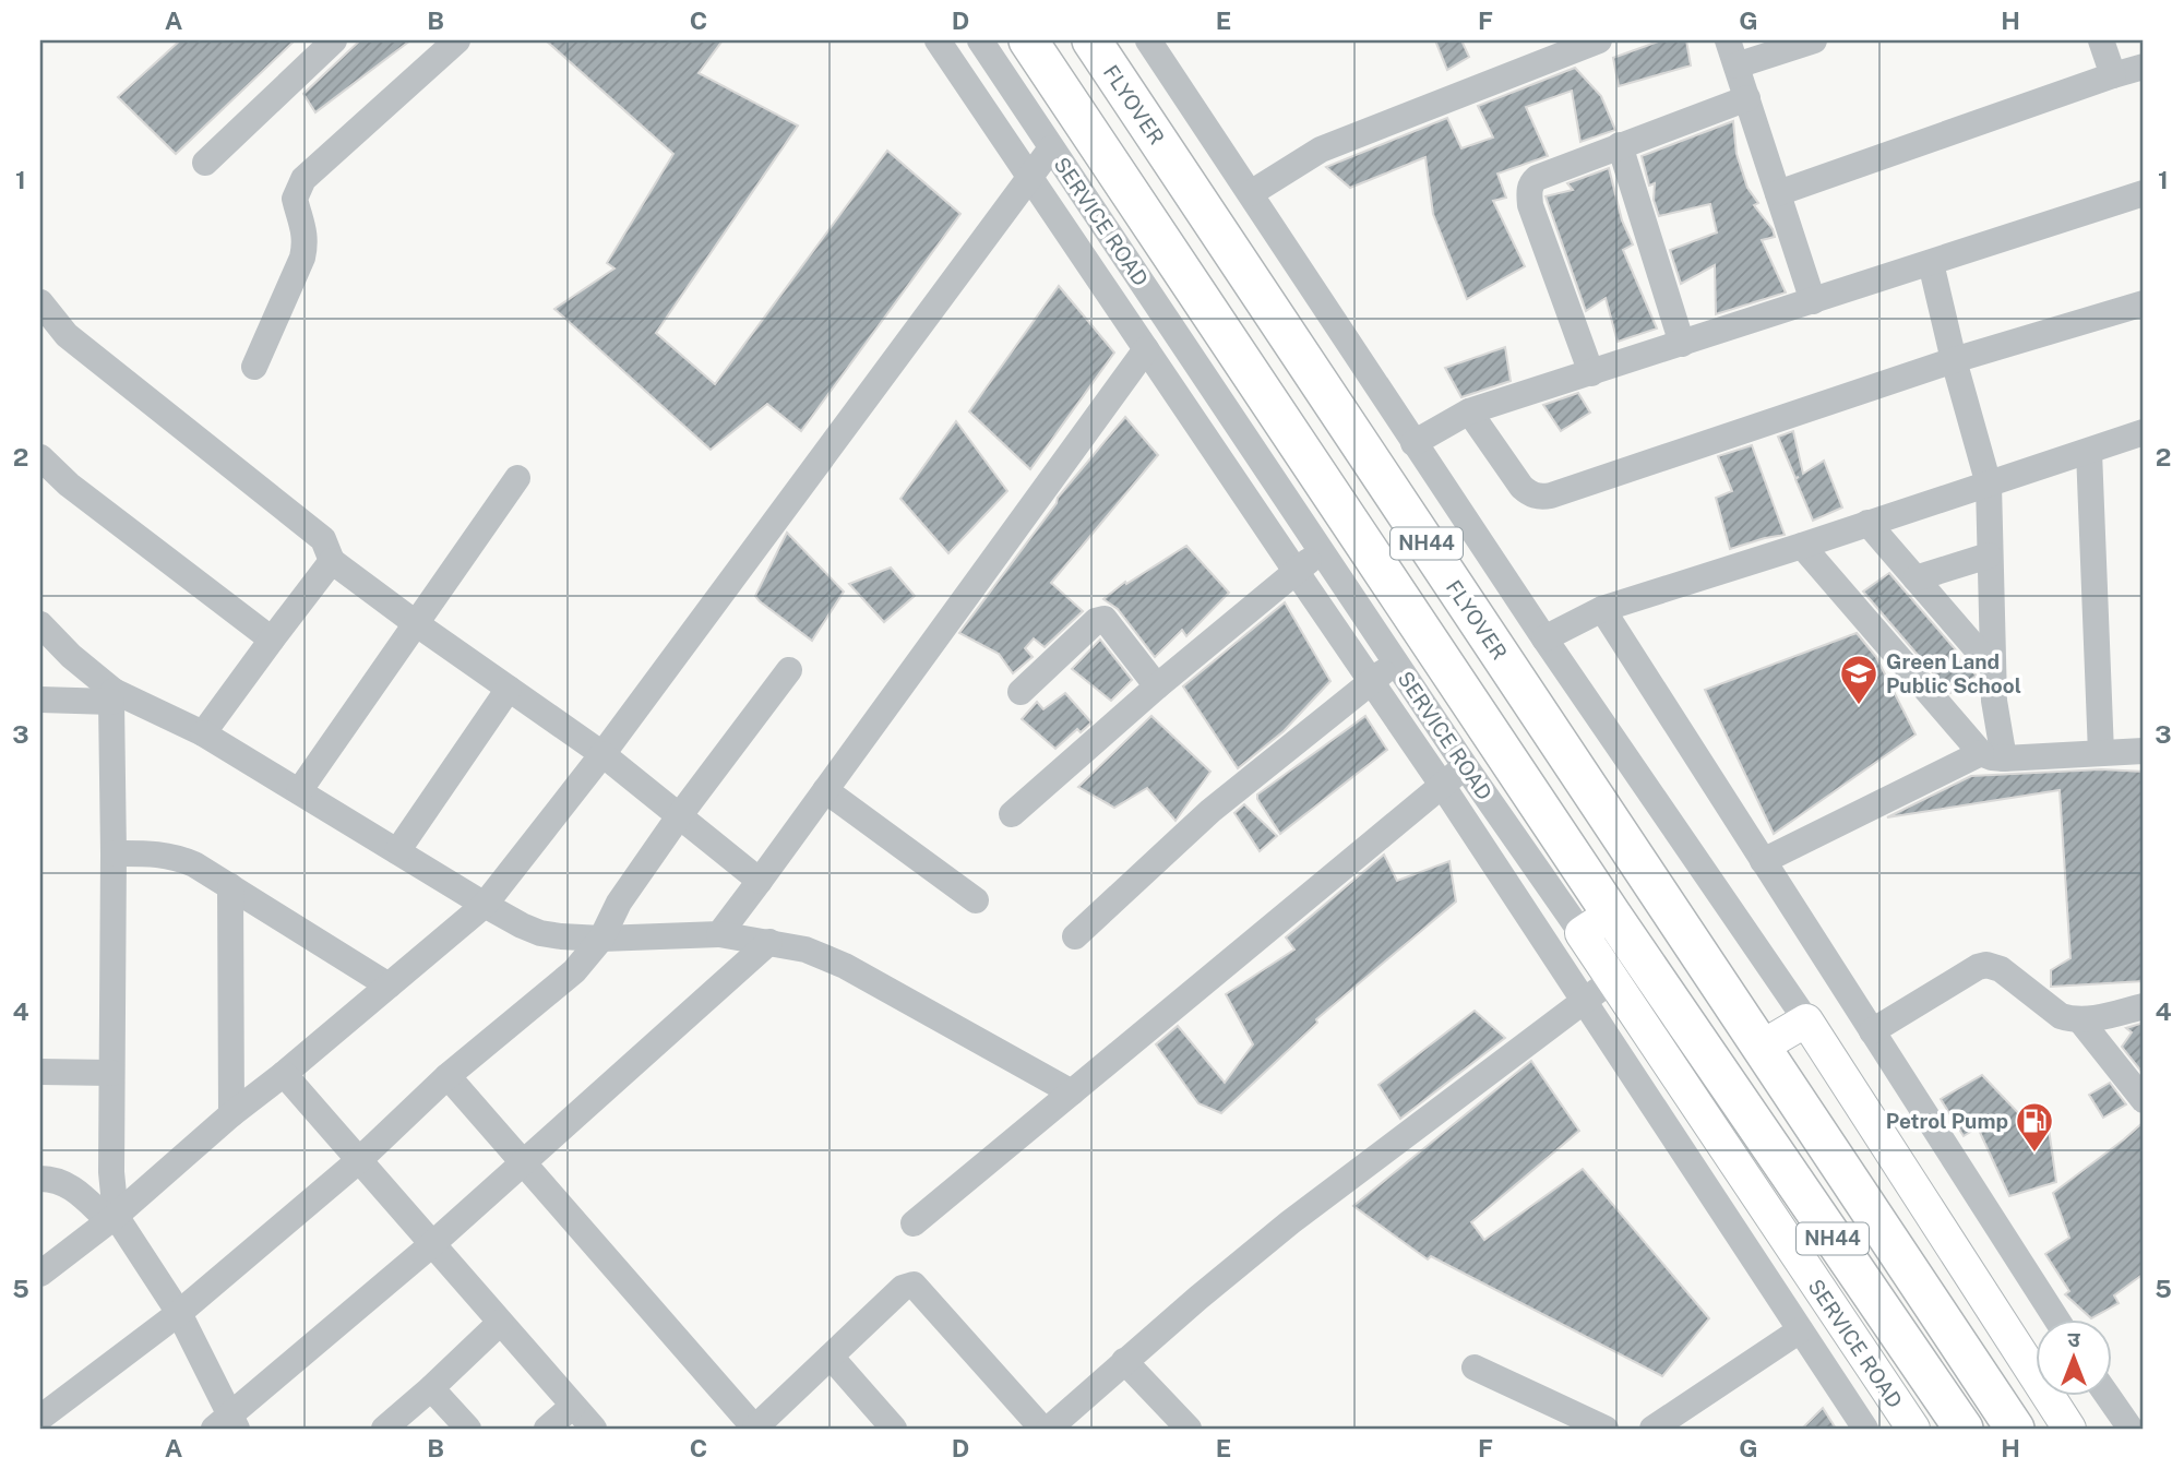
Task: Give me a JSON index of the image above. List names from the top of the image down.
{
  "streets": {
    "highway": ["FLYOVER", "NH44"],
    "main road": ["SERVICE ROAD"]
  },
  "crossings": [
    ["FLYOVER", "NH44"],
    ["SERVICE ROAD", "NH44"]
  ],
  "places": {
    "school or university": ["Green Land Public School"],
    "fuel station": ["Petrol Pump"]
  },
  "north": "top",
  "grid": {
    "columns": [
      "A",
      "B",
      "C",
      "D",
      "E",
      "F",
      "G",
      "H"
    ],
    "rows": [
      "1",
      "2",
      "3",
      "4",
      "5"
    ]
  }
}
